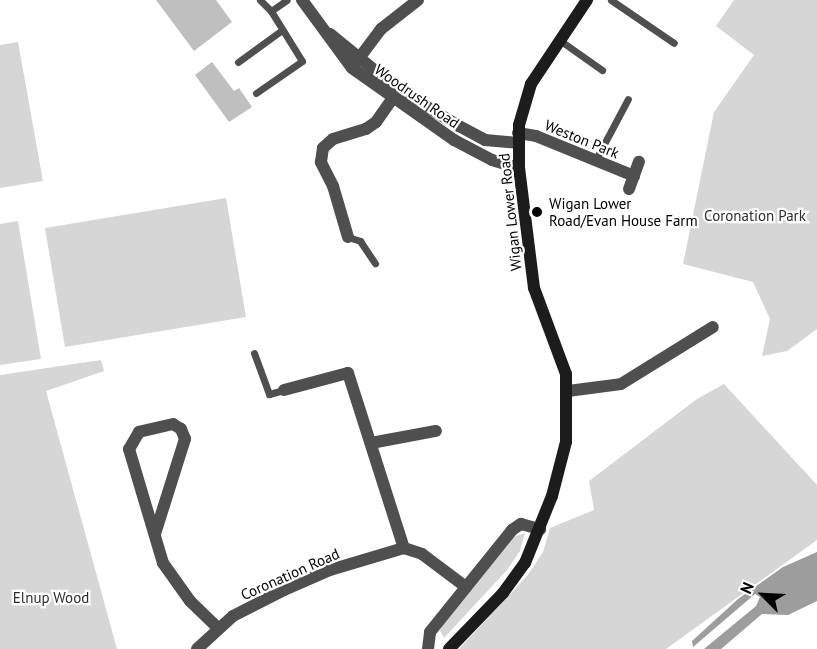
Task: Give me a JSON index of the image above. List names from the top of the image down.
{
  "streets": {
    "main road": ["Wigan Lower Road"],
    "street": ["Woodrush Road", "Weston Park", "Coronation Road"]
  },
  "crossings": [
    ["Woodrush Road", "Weston Park"],
    ["Woodrush Road", "Wigan Lower Road"],
    ["Weston Park", "Wigan Lower Road"]
  ],
  "parks": ["Coronation Park", "Elnup Wood"],
  "places": ["Wigan Lower Road/Evan House Farm"],
  "north": "top left"
}
